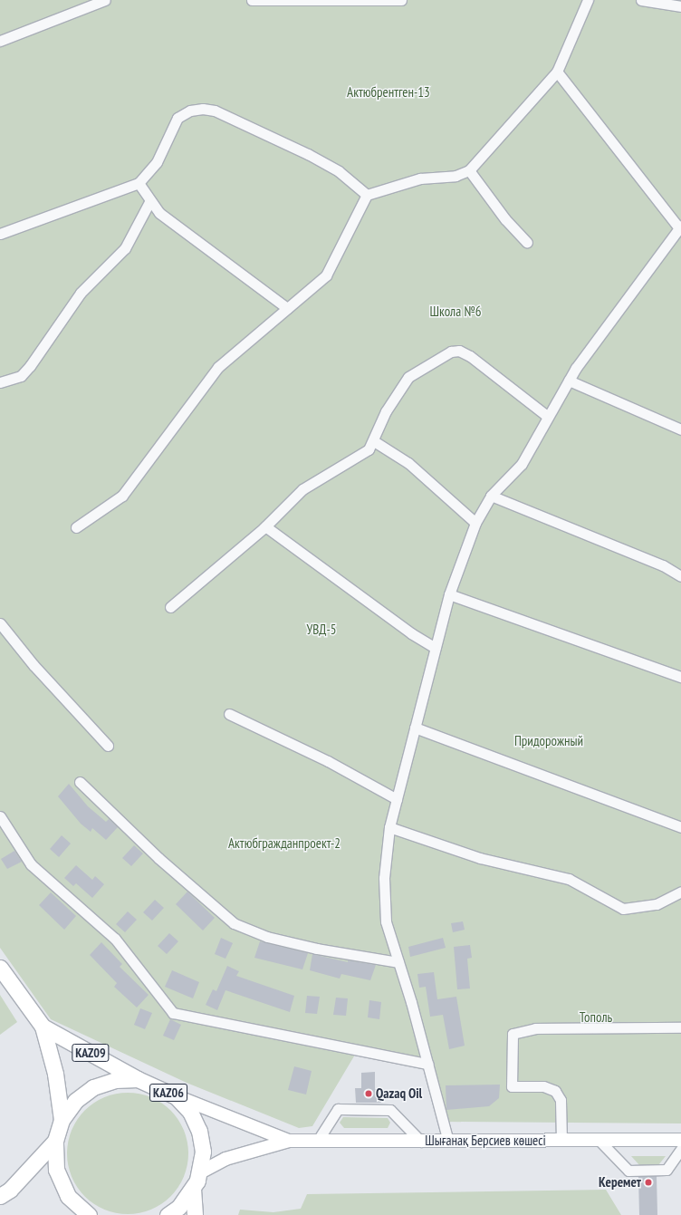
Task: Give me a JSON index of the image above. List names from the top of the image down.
{
  "streets": {
    "highway": ["KAZ09", "KАZ06"],
    "main road": ["Шығанақ Берсиев көшесі"]
  },
  "crossings": [
    ["KAZ09", "KАZ06"]
  ],
  "parks": [
    "Актюбрентген-13",
    "Школа №6",
    "УВД-5",
    "Придорожный",
    "Актюбгражданпроект-2",
    "Тополь"
  ],
  "places": ["Qazaq Oil", "Керемет"]
}
